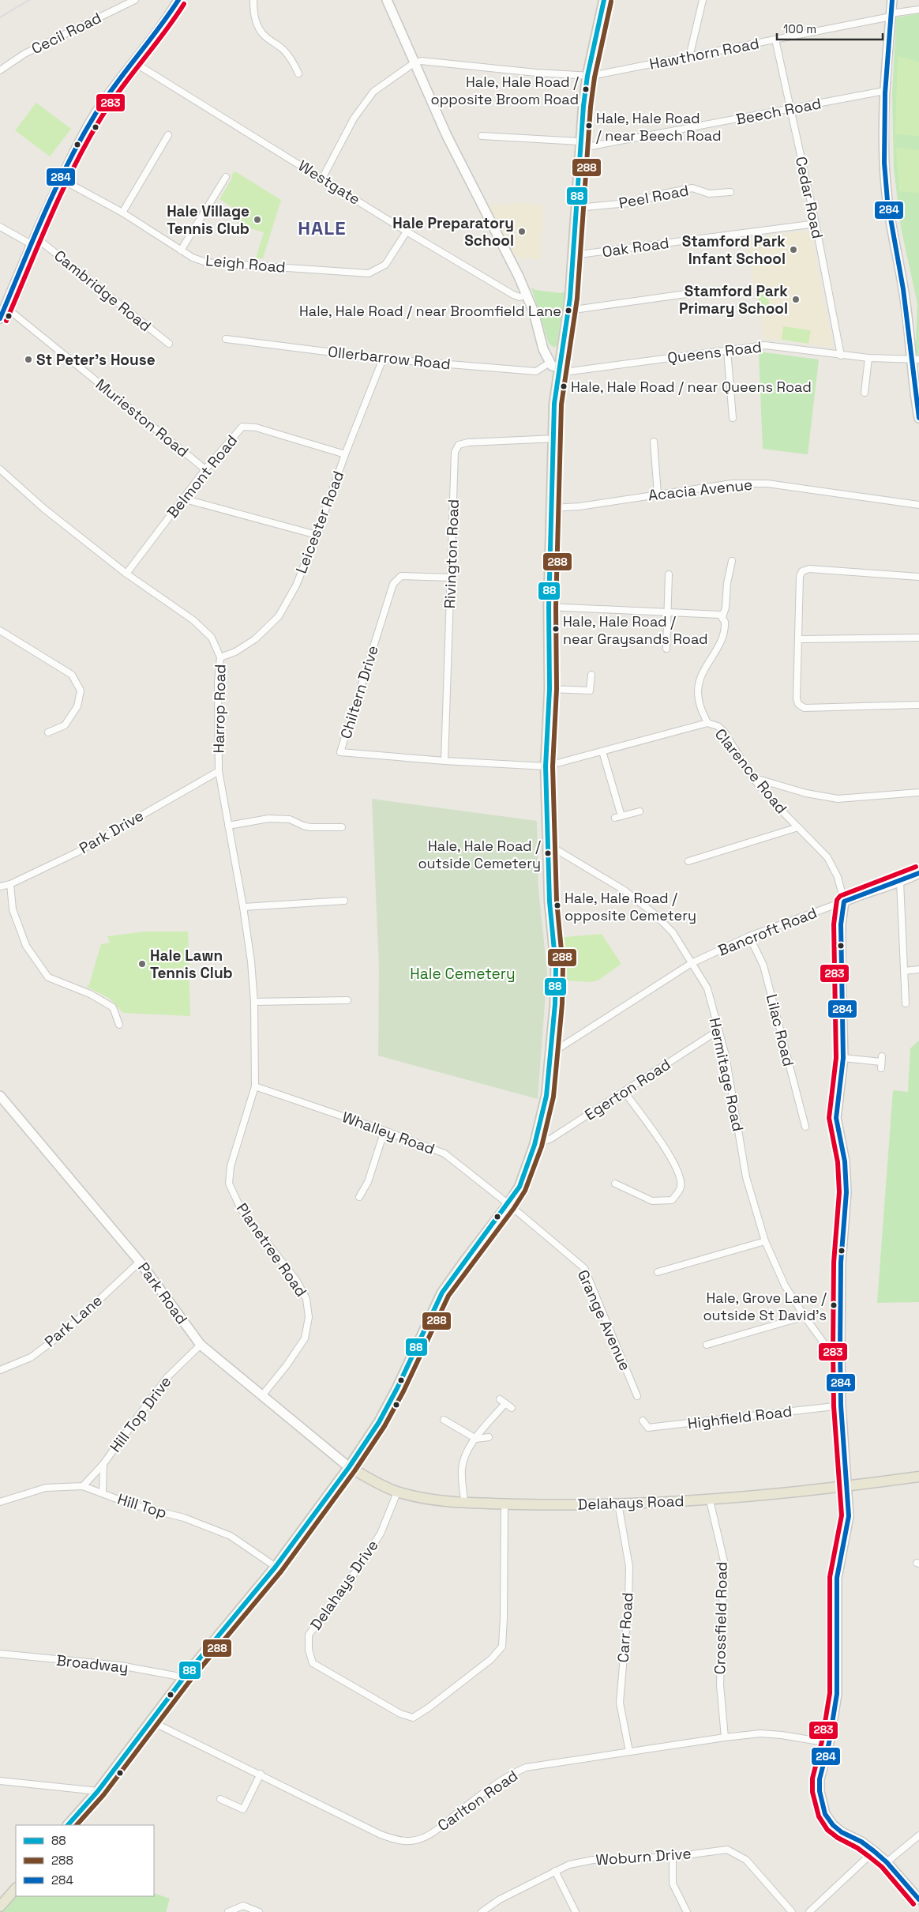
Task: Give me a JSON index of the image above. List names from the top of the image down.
{
  "streets": {
    "main road": ["Delahays Road"],
    "street": [
      "Cecil Road",
      "Hawthorn Road",
      "Beech Road",
      "Westgate",
      "Peel Road",
      "Cedar Road",
      "Oak Road",
      "Leigh Road",
      "Cambridge Road",
      "Queens Road",
      "Ollerbarrow Road",
      "Murieston Road",
      "Belmont Road",
      "Acacia Avenue",
      "Leicester Road",
      "Rivington Road",
      "Chiltern Drive",
      "Harrop Road",
      "Clarence Road",
      "Park Drive",
      "Bancroft Road",
      "Lilac Road",
      "Hermitage Road",
      "Egerton Road",
      "Whalley Road",
      "Planetree Road",
      "Park Road",
      "Grange Avenue",
      "Park Lane",
      "Hill Top Drive",
      "Highfield Road",
      "Hill Top",
      "Delahays Drive",
      "Crossfield Road",
      "Carr Road",
      "Broadway",
      "Carlton Road",
      "Woburn Drive"
    ]
  },
  "crossings": [
    ["Hawthorn Road", "Cedar Road"],
    ["Beech Road", "Cedar Road"],
    ["Westgate", "Leigh Road"],
    ["Cedar Road", "Oak Road"],
    ["Cedar Road", "Queens Road"],
    ["Queens Road", "Ollerbarrow Road"],
    ["Ollerbarrow Road", "Leicester Road"],
    ["Murieston Road", "Belmont Road"],
    ["Belmont Road", "Leicester Road"],
    ["Belmont Road", "Harrop Road"],
    ["Leicester Road", "Harrop Road"],
    ["Rivington Road", "Chiltern Drive"],
    ["Chiltern Drive", "Clarence Road"],
    ["Harrop Road", "Park Drive"],
    ["Harrop Road", "Planetree Road"],
    ["Clarence Road", "Bancroft Road"],
    ["Bancroft Road", "Lilac Road"],
    ["Bancroft Road", "Hermitage Road"],
    ["Hermitage Road", "Egerton Road"],
    ["Whalley Road", "Planetree Road"],
    ["Whalley Road", "Grange Avenue"],
    ["Planetree Road", "Park Road"],
    ["Park Road", "Park Lane"],
    ["Park Road", "Hill Top Drive"],
    ["Park Road", "Delahays Road"],
    ["Hill Top Drive", "Hill Top"],
    ["Delahays Road", "Delahays Drive"],
    ["Delahays Road", "Crossfield Road"],
    ["Delahays Road", "Carr Road"],
    ["Crossfield Road", "Carlton Road"],
    ["Carr Road", "Carlton Road"]
  ],
  "districts": ["HALE"],
  "parks": ["Hale Cemetery"],
  "places": [
    "Hale, Hale Road / opposite Broom Road",
    "Hale, Hale Road / near Beech Road",
    "Hale Village Tennis Club",
    "Hale Preparatory School",
    "Stamford Park Infant School",
    "Stamford Park Primary School",
    "Hale, Hale Road / near Broomfield Lane",
    "St Peter's House",
    "Hale, Hale Road / near Queens Road",
    "Hale, Hale Road / near Graysands Road",
    "Hale, Hale Road / outside Cemetery",
    "Hale, Hale Road / opposite Cemetery",
    "Hale Lawn Tennis Club",
    "Hale, Grove Lane / outside St David's"
  ],
  "lines": [
    "transit line 88",
    "transit line 284",
    "transit line 288",
    "transit line 283"
  ],
  "legend": ["88", "288", "284"],
  "scale_bar": "100 m"
}
